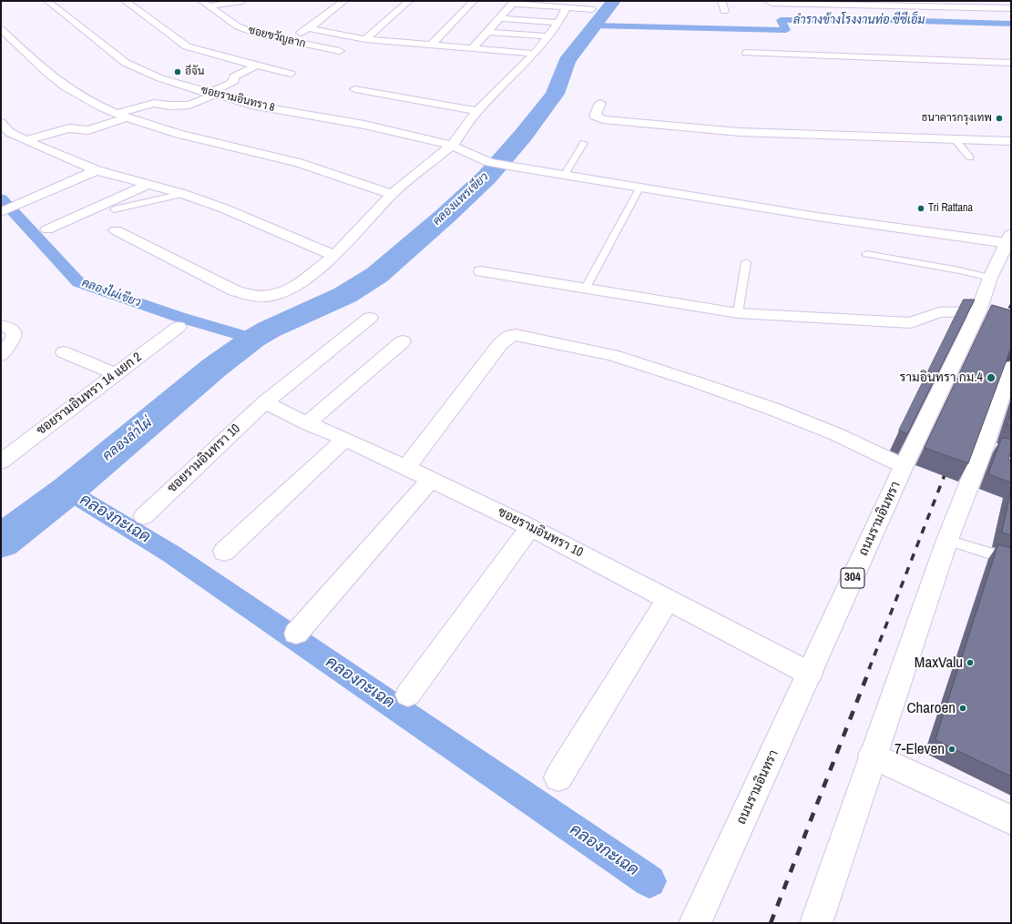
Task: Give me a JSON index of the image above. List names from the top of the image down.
{
  "streets": {
    "street": [
      "ซอยขวัญลาก",
      "ซอยรามอินทรา 8",
      "ซอยรามอินทรา 14 แยก 2",
      "ซอยรามอินทรา 10",
      "ถนนรามอินทรา",
      "304"
    ]
  },
  "crossings": [
    ["ซอยรามอินทรา 8", "ถนนรามอินทรา"],
    ["ซอยรามอินทรา 10", "ถนนรามอินทรา"]
  ],
  "water": [
    "ลำรางข้างโรงงานท่อ ซีซีเอ็ม",
    "คลองแพรเขียว",
    "คลองไผ่เขียว",
    "คลองลำไผ่",
    "คลองกะเฉด"
  ],
  "places": [
    "อีจัน",
    "ธนาคารกรุงเทพ",
    "Tri Rattana",
    "รามอินทรา กม.4",
    "MaxValu",
    "Charoen",
    "7-Eleven"
  ]
}
